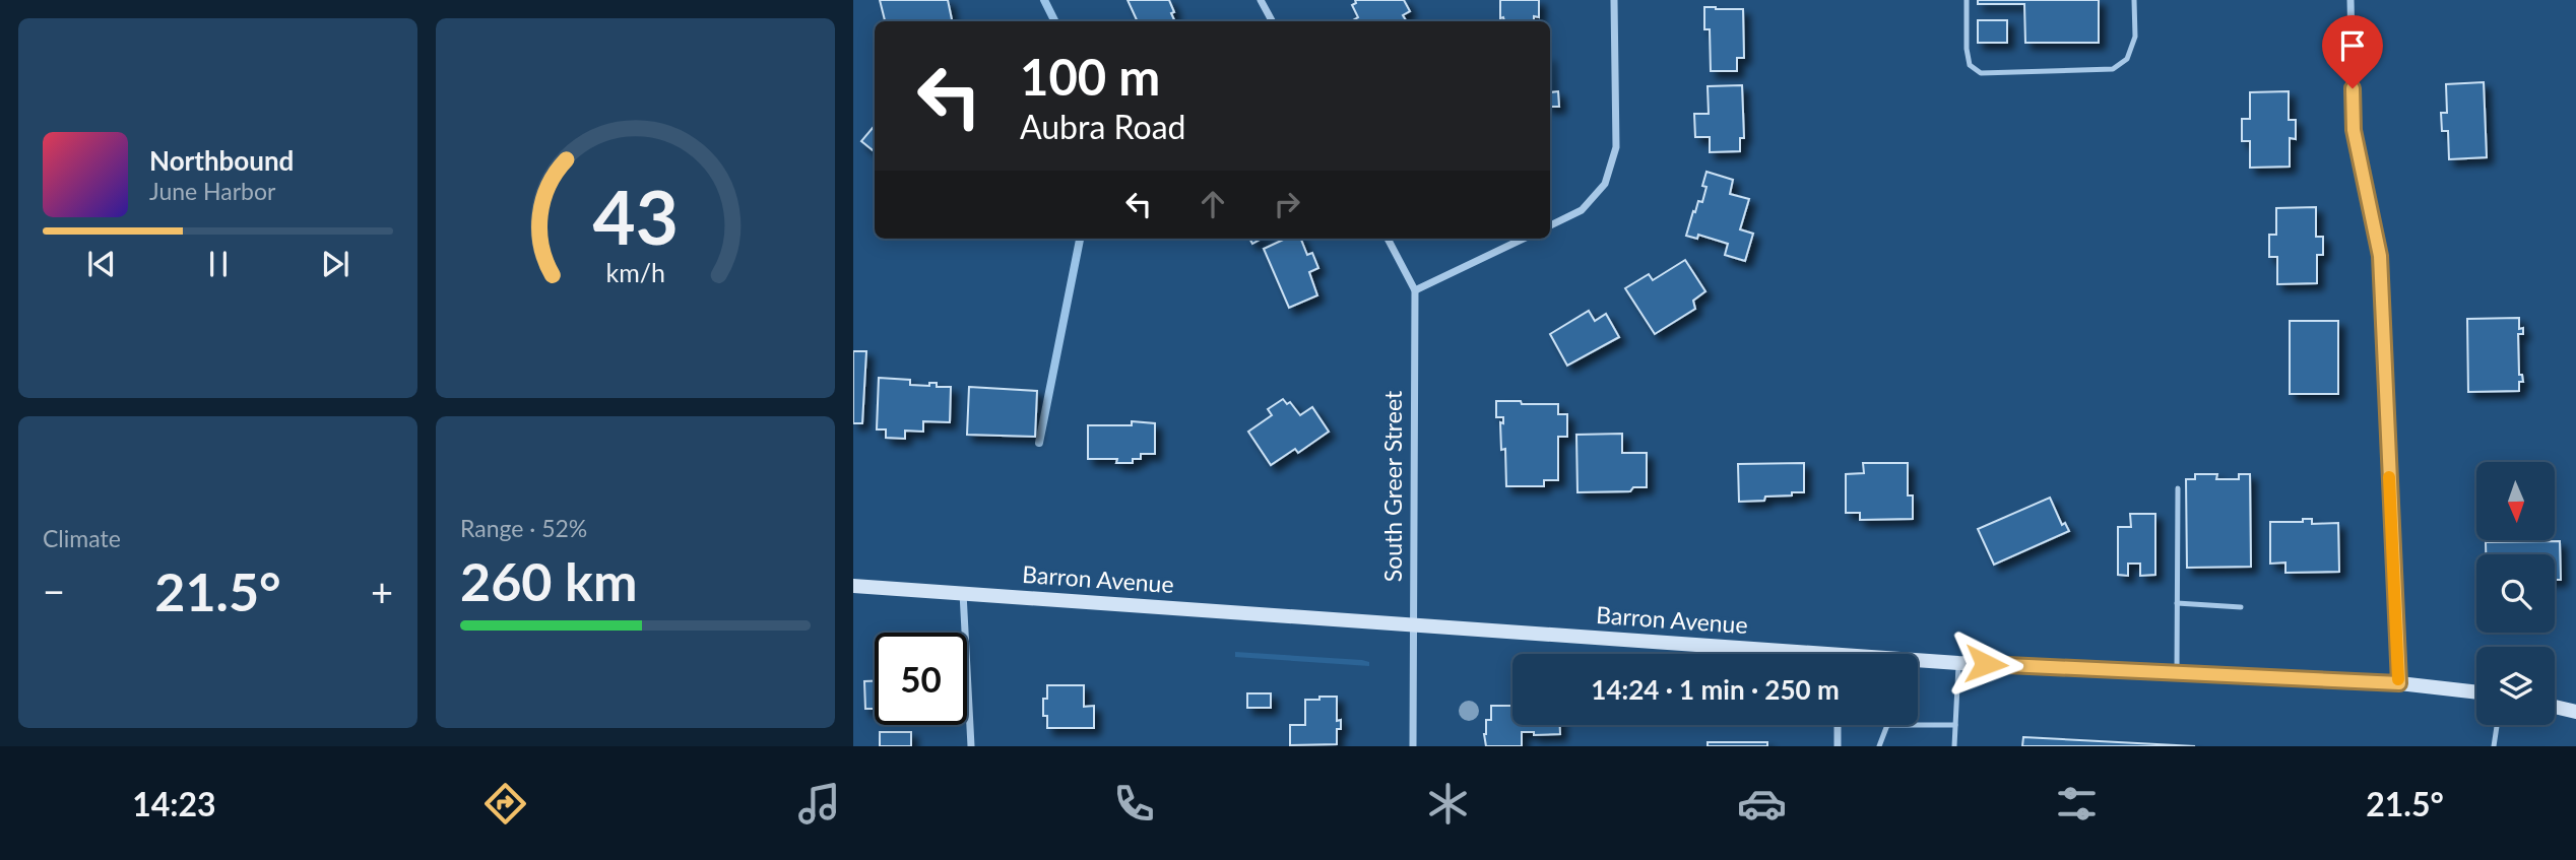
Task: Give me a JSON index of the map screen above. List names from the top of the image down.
{
  "streets": {
    "main road": ["Barron Avenue"],
    "street": ["South Greer Street"]
  },
  "crossings": [
    ["South Greer Street", "Barron Avenue"]
  ],
  "north": "bottom",
  "page": {
    "turn": ["100 m", "Aubra Road"],
    "song": ["Northbound", "June Harbor"],
    "tile": [
      "Climate",
      ["Range · 52%", "260 km"]
    ],
    "heat": ["−", "21.5°", "+"],
    "limit": "50",
    "trip": "14:24 · 1 min · 250 m",
    "tabs": ["14:23", "21.5°"],
    "gauge": ["43", "km/h"]
  }
}
